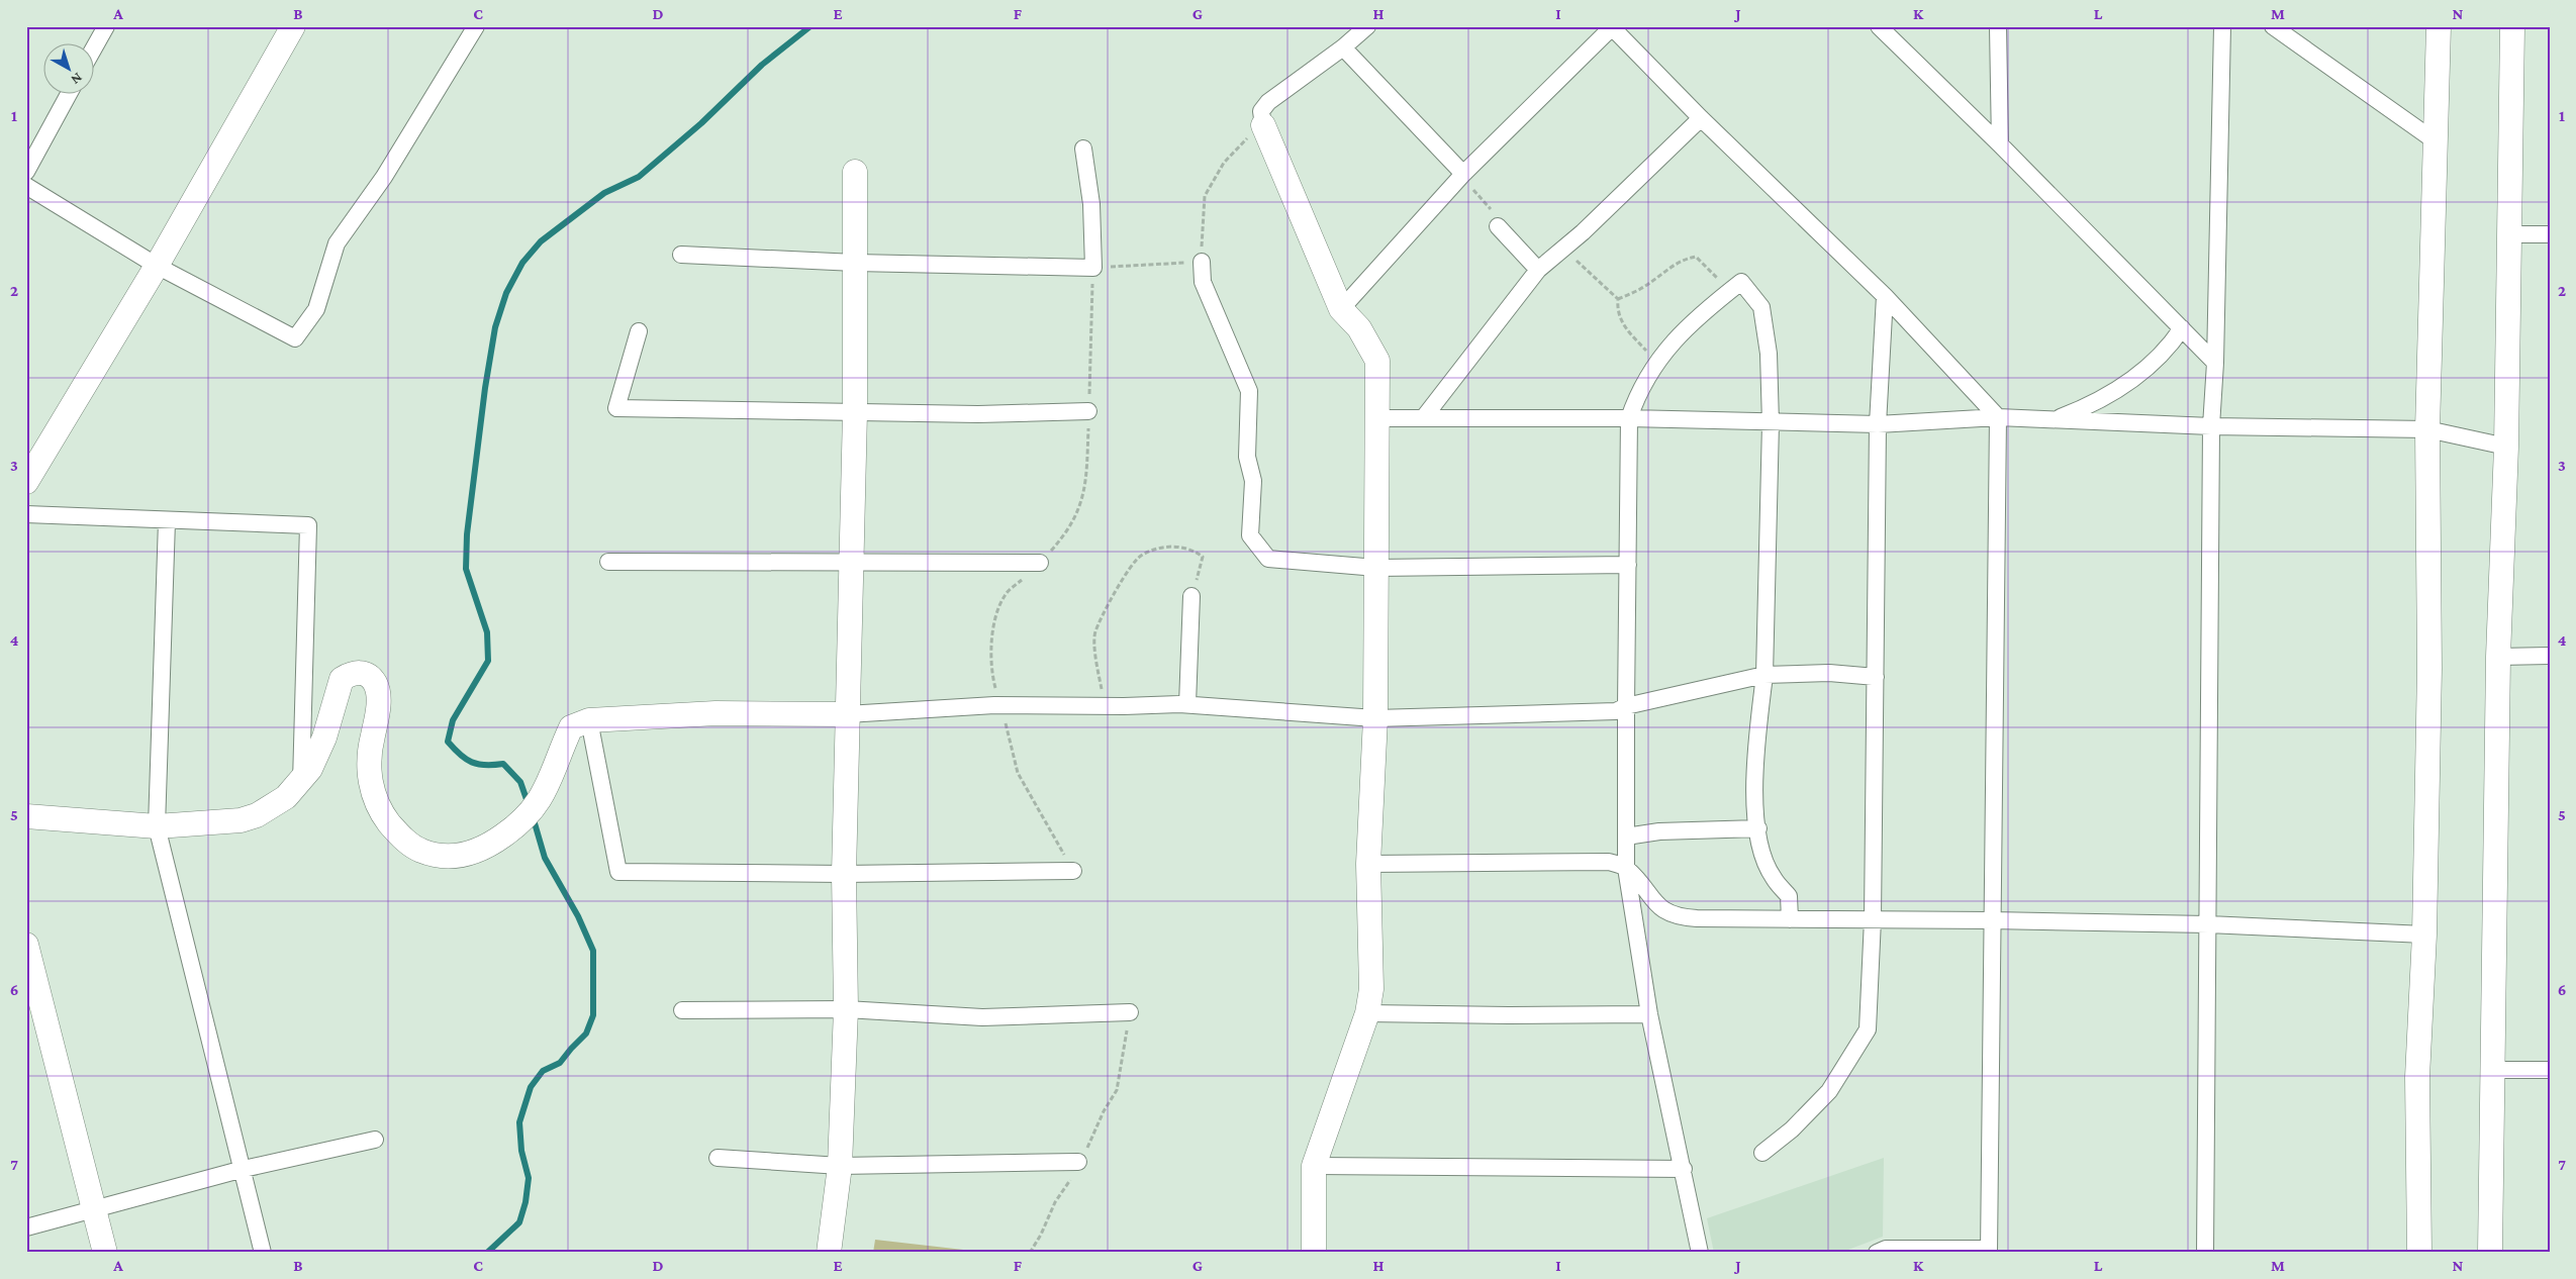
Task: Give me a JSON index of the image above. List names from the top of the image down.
{
  "north": "bottom right",
  "grid": {
    "columns": [
      "A",
      "B",
      "C",
      "D",
      "E",
      "F",
      "G",
      "H",
      "I",
      "J",
      "K",
      "L",
      "M",
      "N"
    ],
    "rows": [
      "1",
      "2",
      "3",
      "4",
      "5",
      "6",
      "7"
    ]
  }
}
